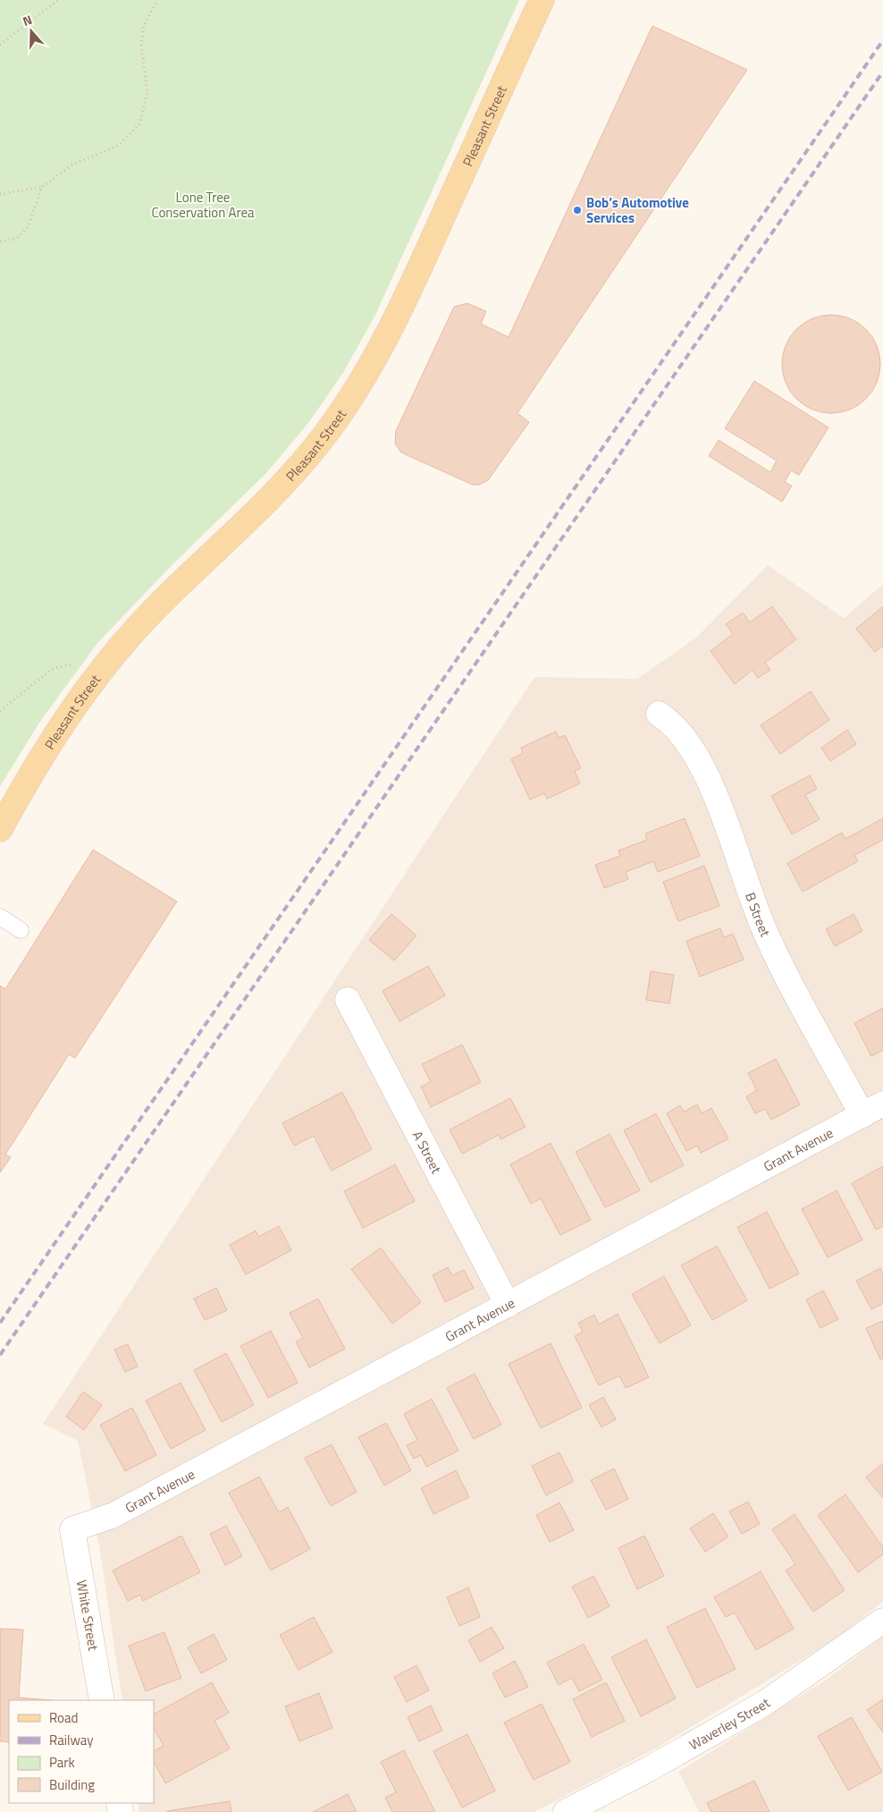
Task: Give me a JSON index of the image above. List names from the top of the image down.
{
  "streets": {
    "main road": ["Pleasant Street"],
    "street": [
      "B Street",
      "Grant Avenue",
      "A Street",
      "White Street",
      "Waverley Street"
    ]
  },
  "crossings": [
    ["B Street", "Grant Avenue"],
    ["Grant Avenue", "A Street"],
    ["Grant Avenue", "White Street"]
  ],
  "parks": ["Lone Tree Conservation Area"],
  "places": ["Bob’s Automotive Services"],
  "legend": [
    "Road",
    "Railway",
    "Park",
    "Building"
  ],
  "north": "top"
}
